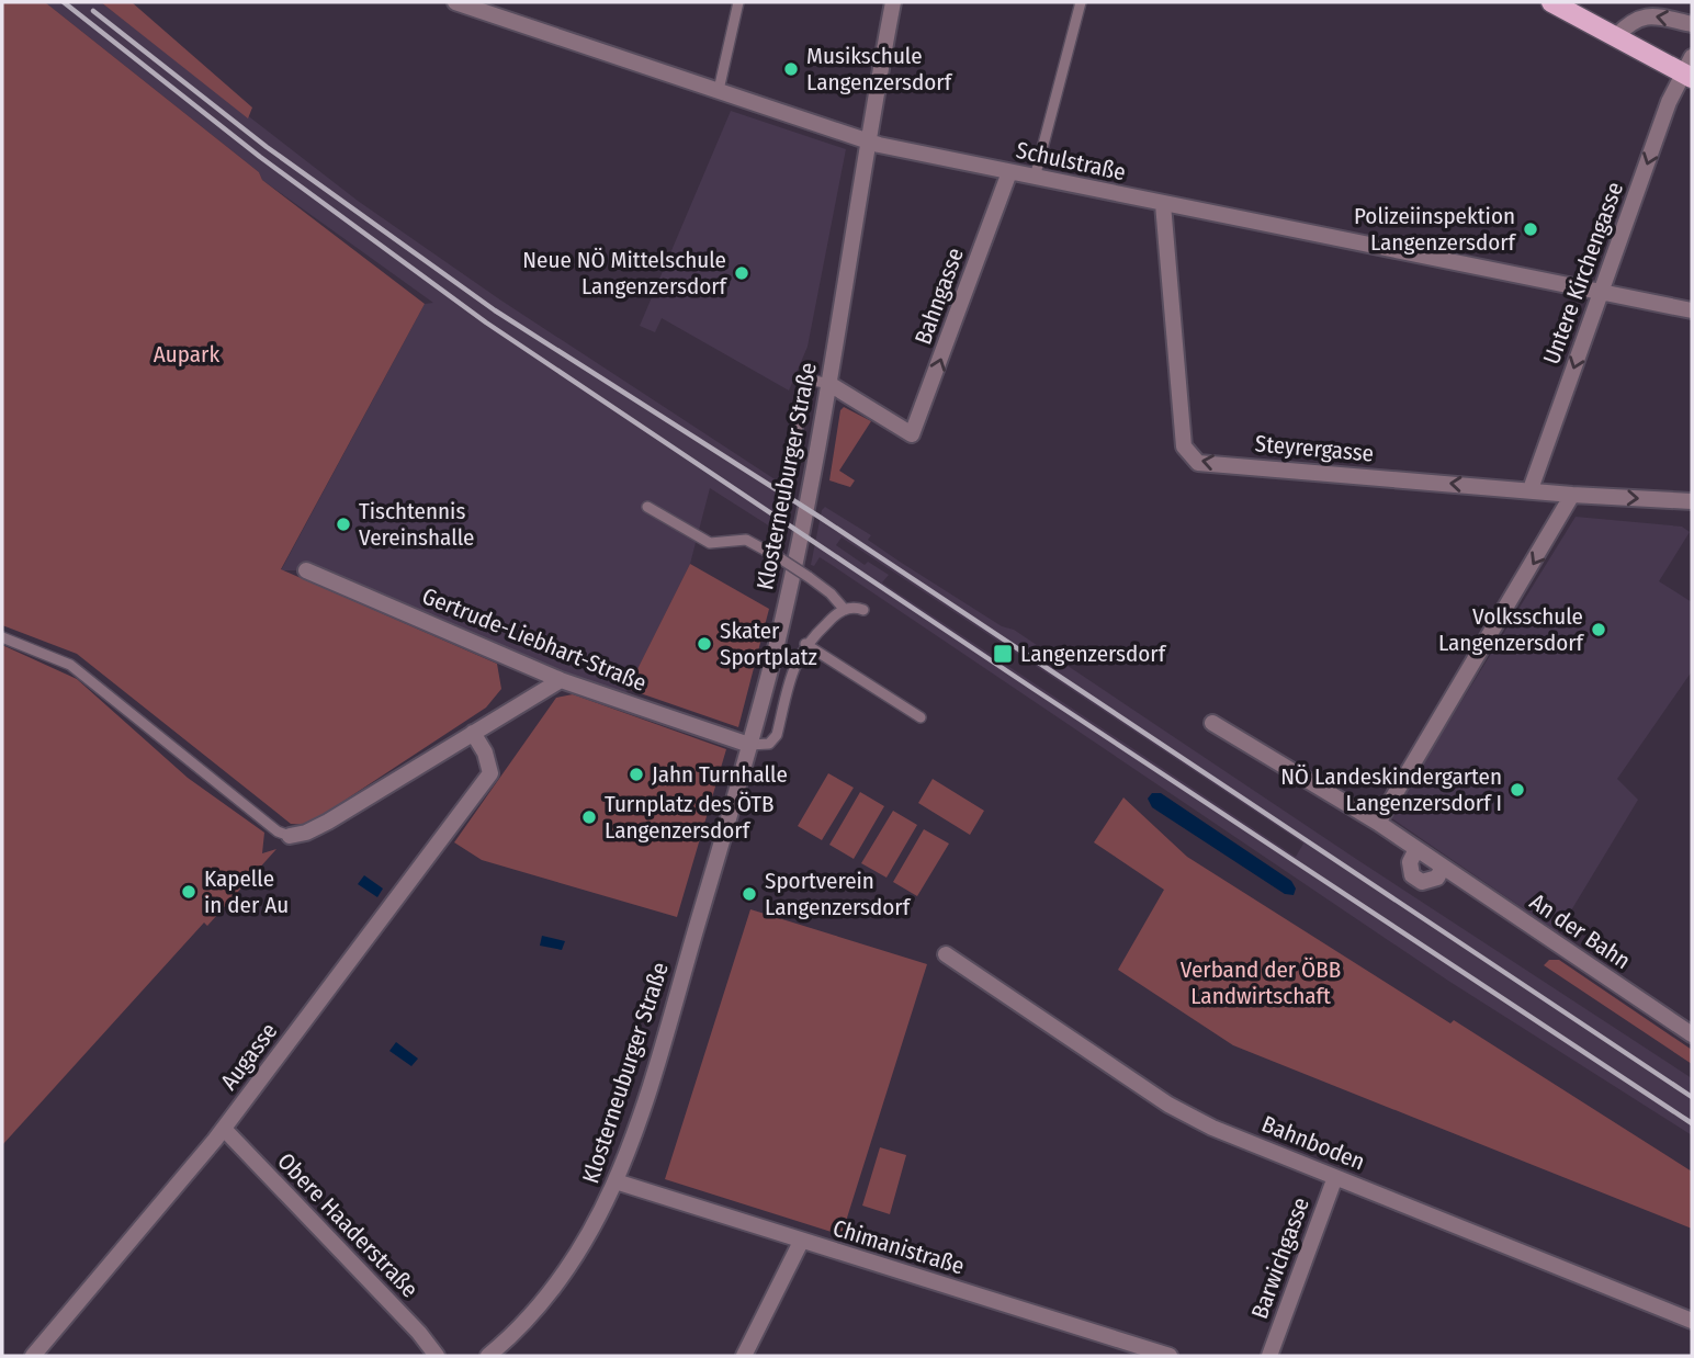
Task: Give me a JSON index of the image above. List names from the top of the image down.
{
  "streets": {
    "street": [
      "Schulstraße",
      "Untere Kirchengasse",
      "Bahngasse",
      "Steyrergasse",
      "Klosterneuburger Straße",
      "Gertrude-Liebhart-Straße",
      "An der Bahn",
      "Augasse",
      "Bahnboden",
      "Obere Haaderstraße",
      "Chimanistraße",
      "Barwichgasse"
    ]
  },
  "crossings": [
    ["Schulstraße", "Untere Kirchengasse"],
    ["Schulstraße", "Bahngasse"],
    ["Schulstraße", "Steyrergasse"],
    ["Schulstraße", "Klosterneuburger Straße"],
    ["Untere Kirchengasse", "Steyrergasse"],
    ["Bahngasse", "Klosterneuburger Straße"],
    ["Klosterneuburger Straße", "Gertrude-Liebhart-Straße"],
    ["Klosterneuburger Straße", "Chimanistraße"],
    ["Augasse", "Obere Haaderstraße"],
    ["Bahnboden", "Barwichgasse"]
  ],
  "one_way": ["Untere Kirchengasse"],
  "parks": ["Aupark", "Verband der ÖBB Landwirtschaft"],
  "places": {
    "other": [
      "Musikschule Langenzersdorf",
      "Polizeiinspektion Langenzersdorf",
      "Neue NÖ Mittelschule Langenzersdorf",
      "Tischtennis Vereinshalle",
      "Volksschule Langenzersdorf",
      "Skater Sportplatz",
      "Jahn Turnhalle",
      "NÖ Landeskindergarten Langenzersdorf I",
      "Turnplatz des ÖTB Langenzersdorf",
      "Kapelle in der Au",
      "Sportverein Langenzersdorf"
    ],
    "transit": ["Langenzersdorf"]
  }
}
